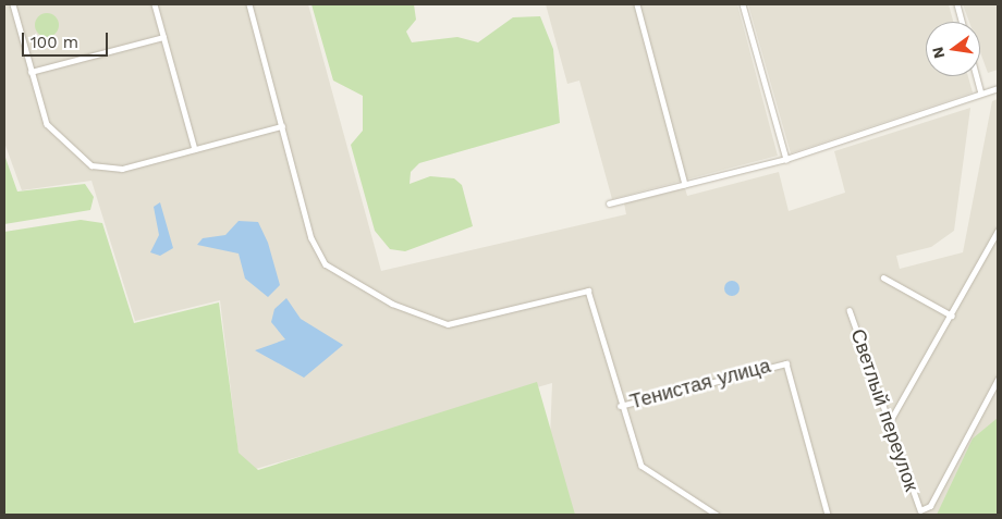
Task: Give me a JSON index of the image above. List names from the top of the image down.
{
  "streets": {
    "street": ["Тенистая улица", "Светлый переулок"]
  },
  "scale_bar": "100 m",
  "north": "left"
}
